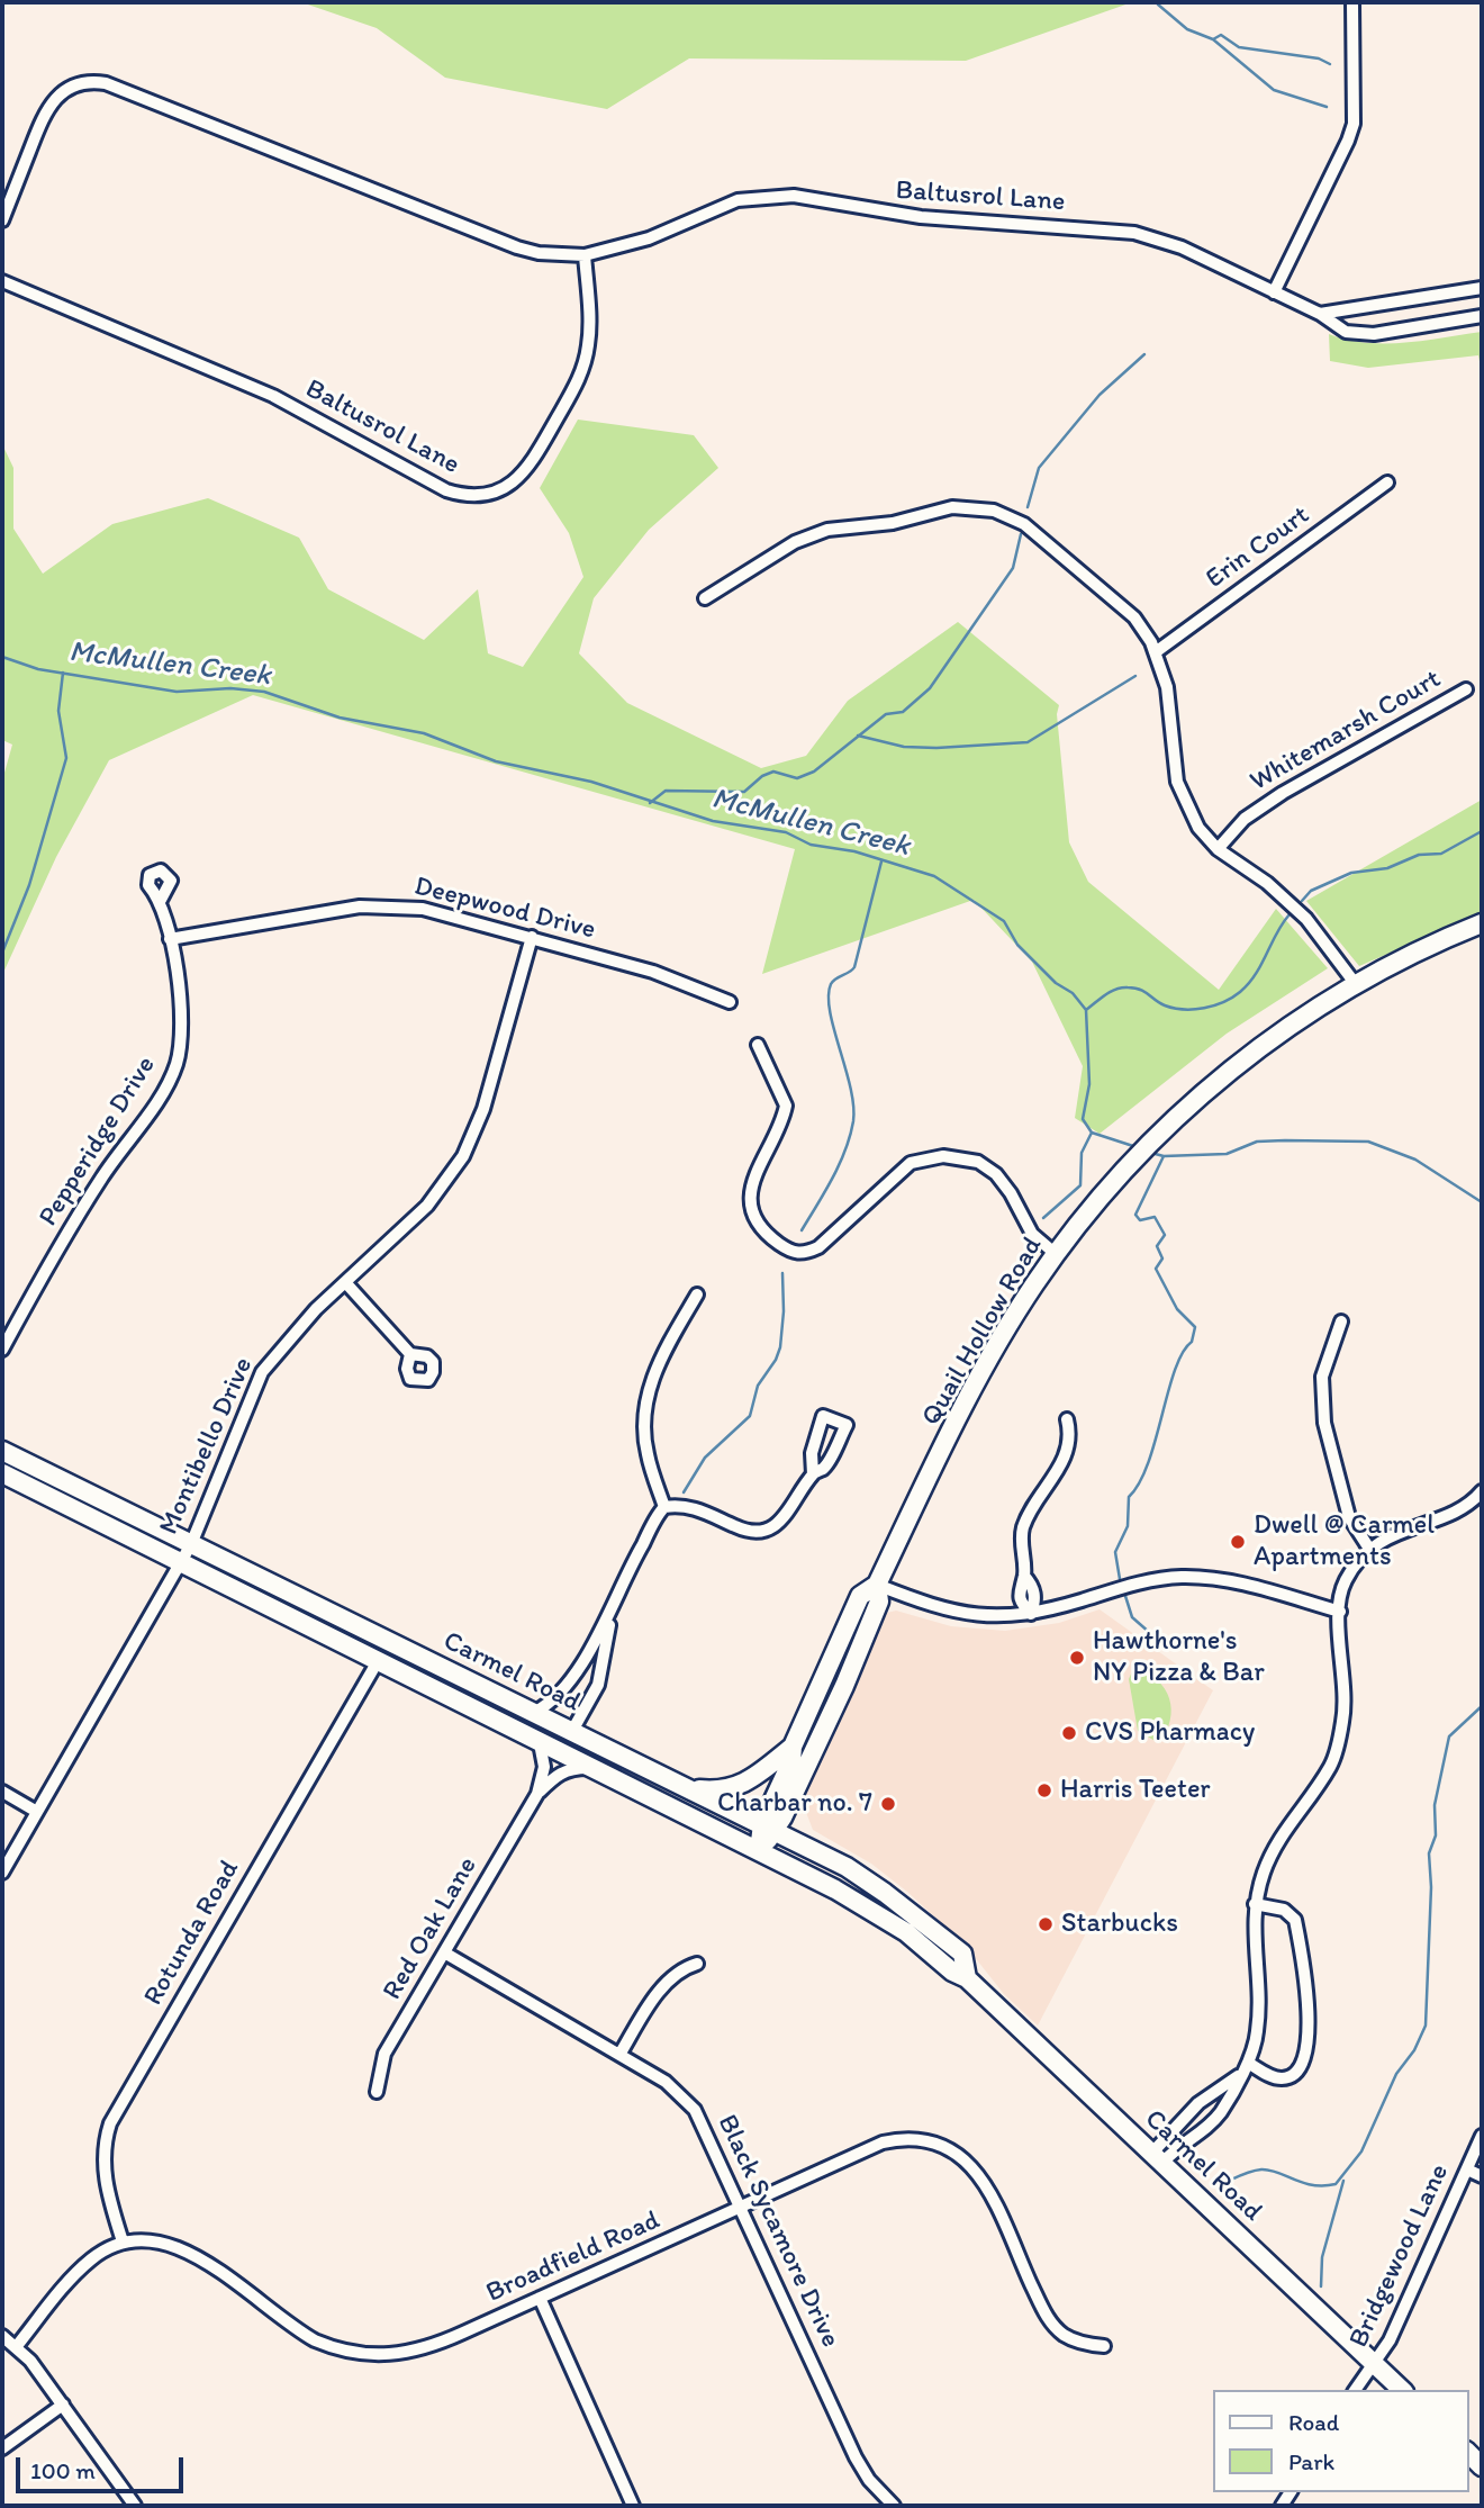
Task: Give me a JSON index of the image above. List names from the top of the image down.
{
  "streets": {
    "main road": ["Quail Hollow Road", "Carmel Road"],
    "street": [
      "Baltusrol Lane",
      "Erin Court",
      "Whitemarsh Court",
      "Deepwood Drive",
      "Pepperidge Drive",
      "Montibello Drive",
      "Red Oak Lane",
      "Rotunda Road",
      "Black Sycamore Drive",
      "Bridgewood Lane",
      "Broadfield Road"
    ]
  },
  "crossings": [
    ["Deepwood Drive", "Pepperidge Drive"],
    ["Deepwood Drive", "Montibello Drive"],
    ["Quail Hollow Road", "Carmel Road"],
    ["Montibello Drive", "Carmel Road"],
    ["Carmel Road", "Red Oak Lane"],
    ["Carmel Road", "Rotunda Road"],
    ["Carmel Road", "Bridgewood Lane"],
    ["Red Oak Lane", "Black Sycamore Drive"],
    ["Rotunda Road", "Broadfield Road"],
    ["Black Sycamore Drive", "Broadfield Road"]
  ],
  "water": ["McMullen Creek"],
  "places": [
    "Dwell @ Carmel Apartments",
    "Hawthorne's NY Pizza & Bar",
    "CVS Pharmacy",
    "Harris Teeter",
    "Charbar no. 7",
    "Starbucks"
  ],
  "legend": ["Road", "Park"],
  "scale_bar": "100 m"
}
